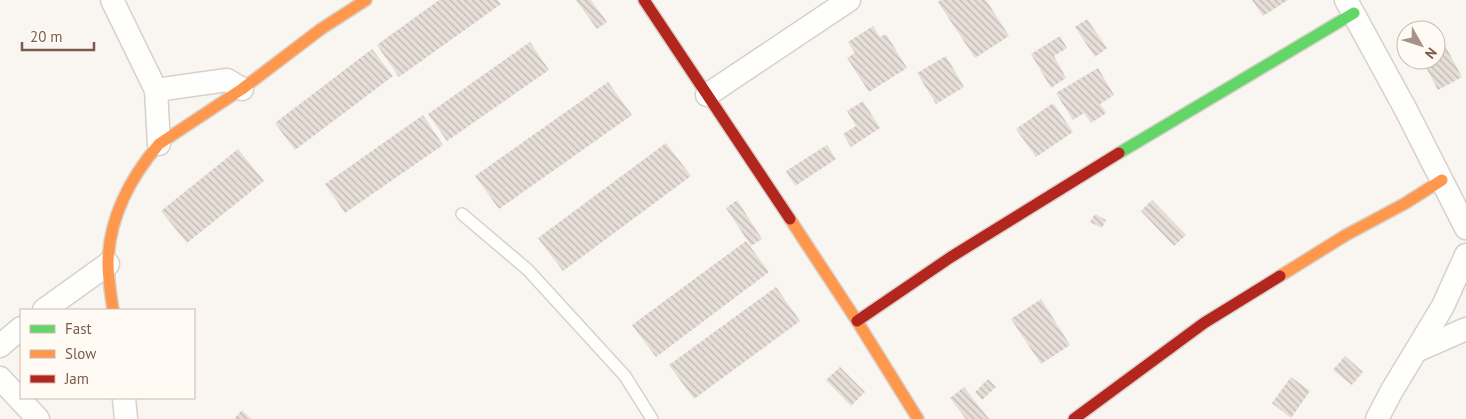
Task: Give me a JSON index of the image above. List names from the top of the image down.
{
  "legend": ["Fast", "Slow", "Jam"],
  "scale_bar": "20 m",
  "north": "bottom right"
}
